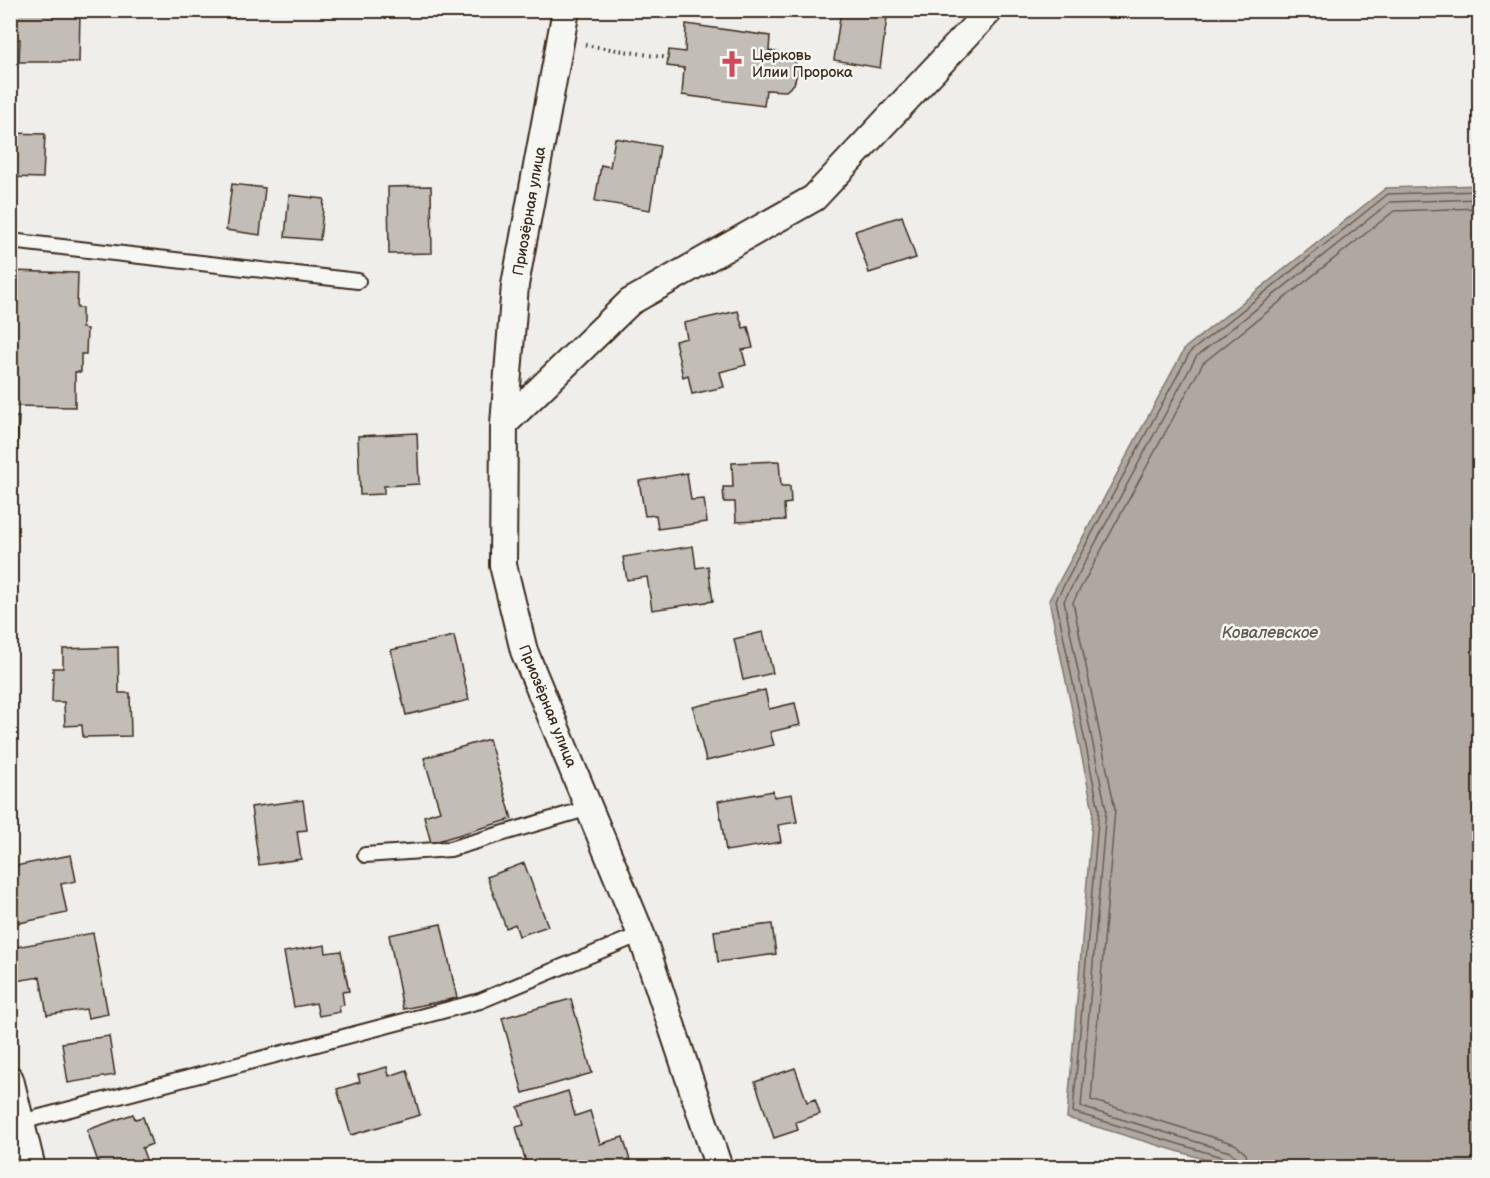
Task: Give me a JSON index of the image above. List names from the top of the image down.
{
  "streets": {
    "street": ["Приозёрная улица"]
  },
  "water": ["Ковалевское"],
  "places": {
    "church": ["Церковь Илии Пророка"]
  }
}
